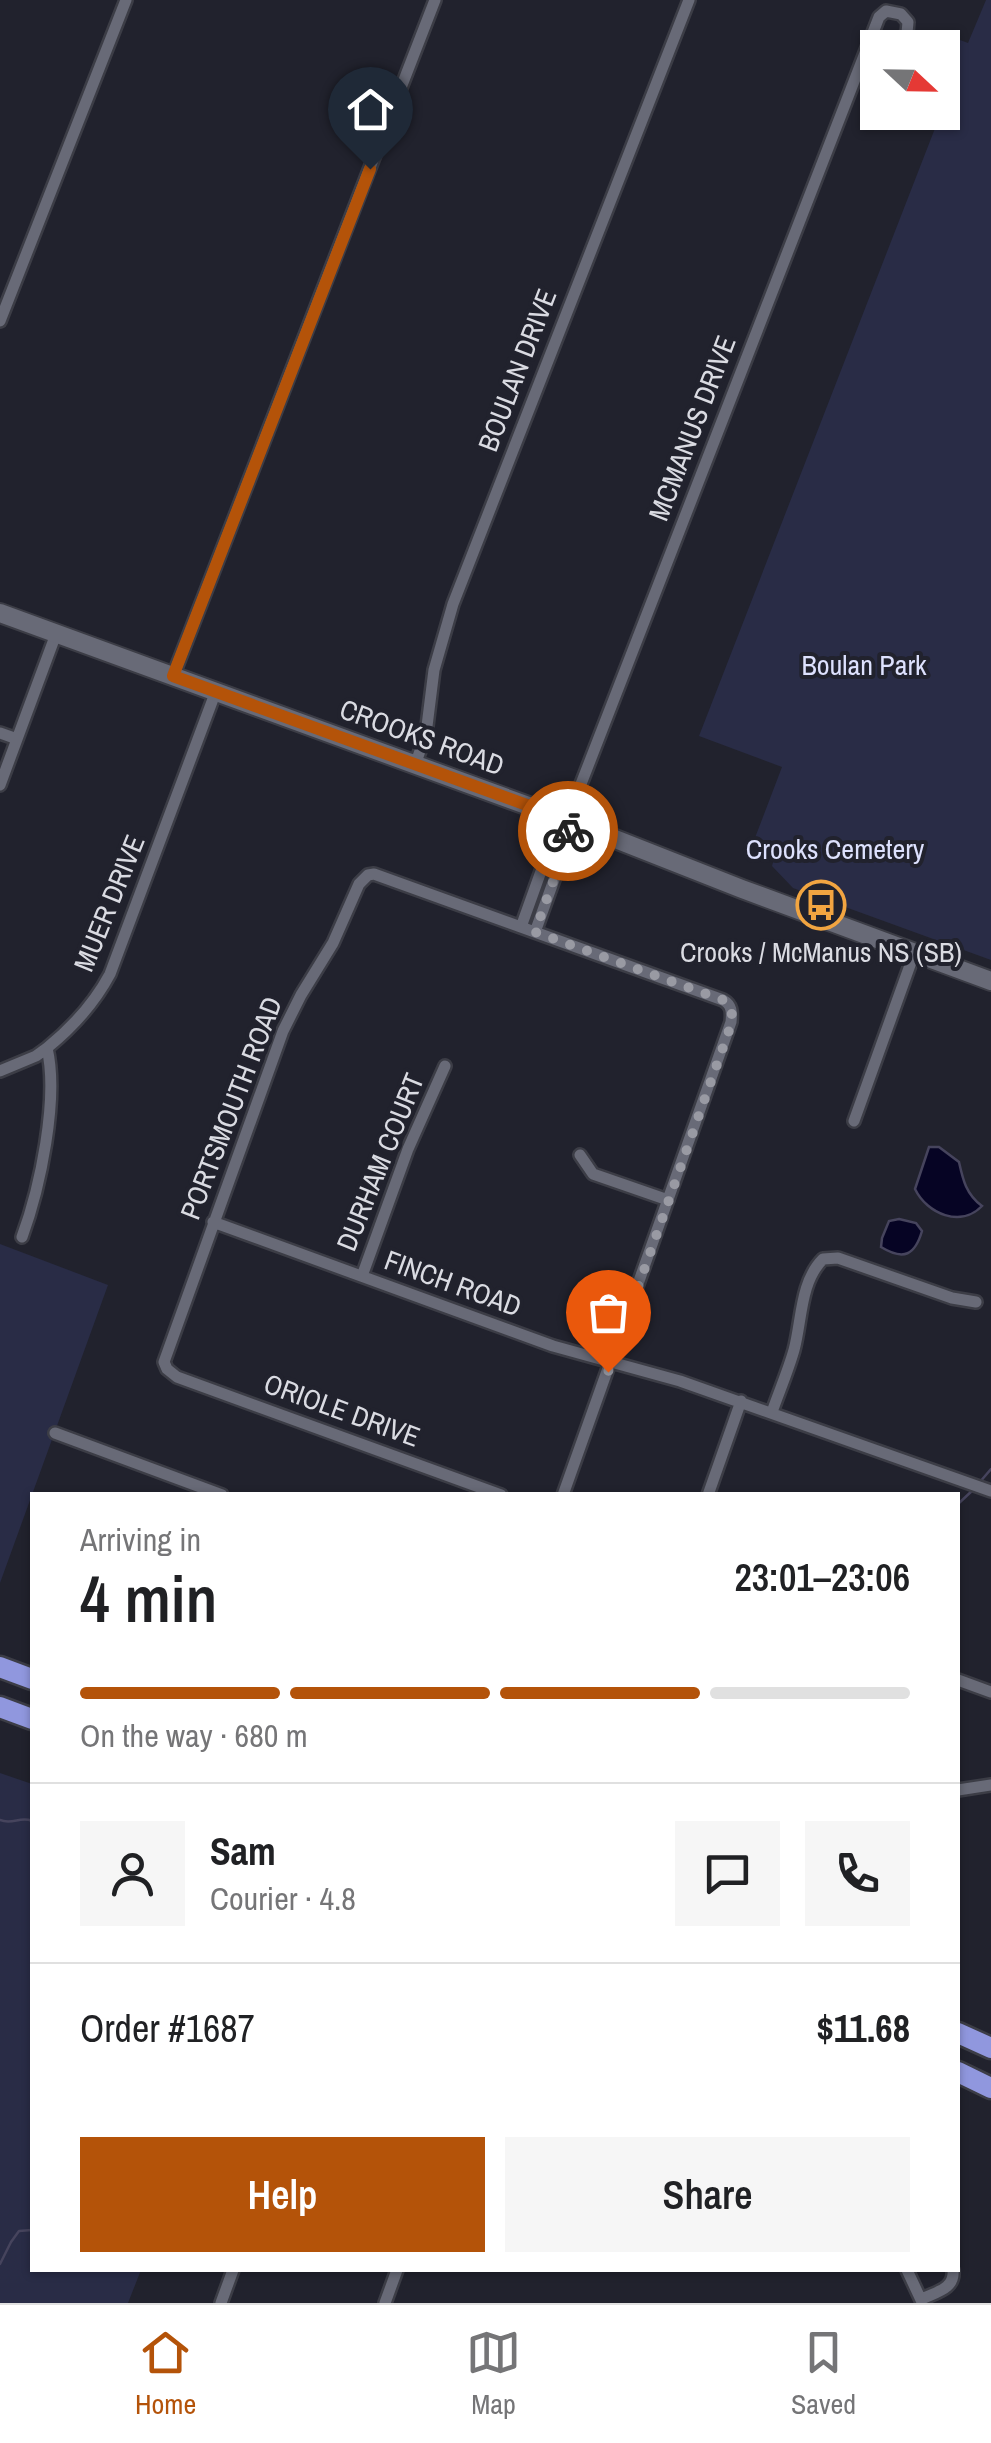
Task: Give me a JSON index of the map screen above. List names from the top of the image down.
{
  "streets": {
    "main road": ["CROOKS ROAD"],
    "street": [
      "BOULAN DRIVE",
      "MCMANUS DRIVE",
      "MUER DRIVE",
      "PORTSMOUTH ROAD",
      "DURHAM COURT",
      "FINCH ROAD",
      "ORIOLE DRIVE"
    ]
  },
  "crossings": [
    ["BOULAN DRIVE", "CROOKS ROAD"],
    ["MCMANUS DRIVE", "CROOKS ROAD"],
    ["CROOKS ROAD", "MUER DRIVE"],
    ["PORTSMOUTH ROAD", "FINCH ROAD"],
    ["PORTSMOUTH ROAD", "ORIOLE DRIVE"],
    ["DURHAM COURT", "FINCH ROAD"]
  ],
  "parks": ["Boulan Park", "Crooks Cemetery"],
  "places": {
    "bus stop": ["Crooks / McManus NS (SB)"]
  },
  "north": "right",
  "page": {
    "heading": ["4 min", "Arriving in", "23:01–23:06"],
    "panel": [
      "Sam",
      "Courier · 4.8",
      "Order #1687",
      "$11.68"
    ],
    "bar": "On the way · 680 m",
    "buttons": ["Help", "Share"],
    "tabs": ["Home", "Map", "Saved"]
  }
}
